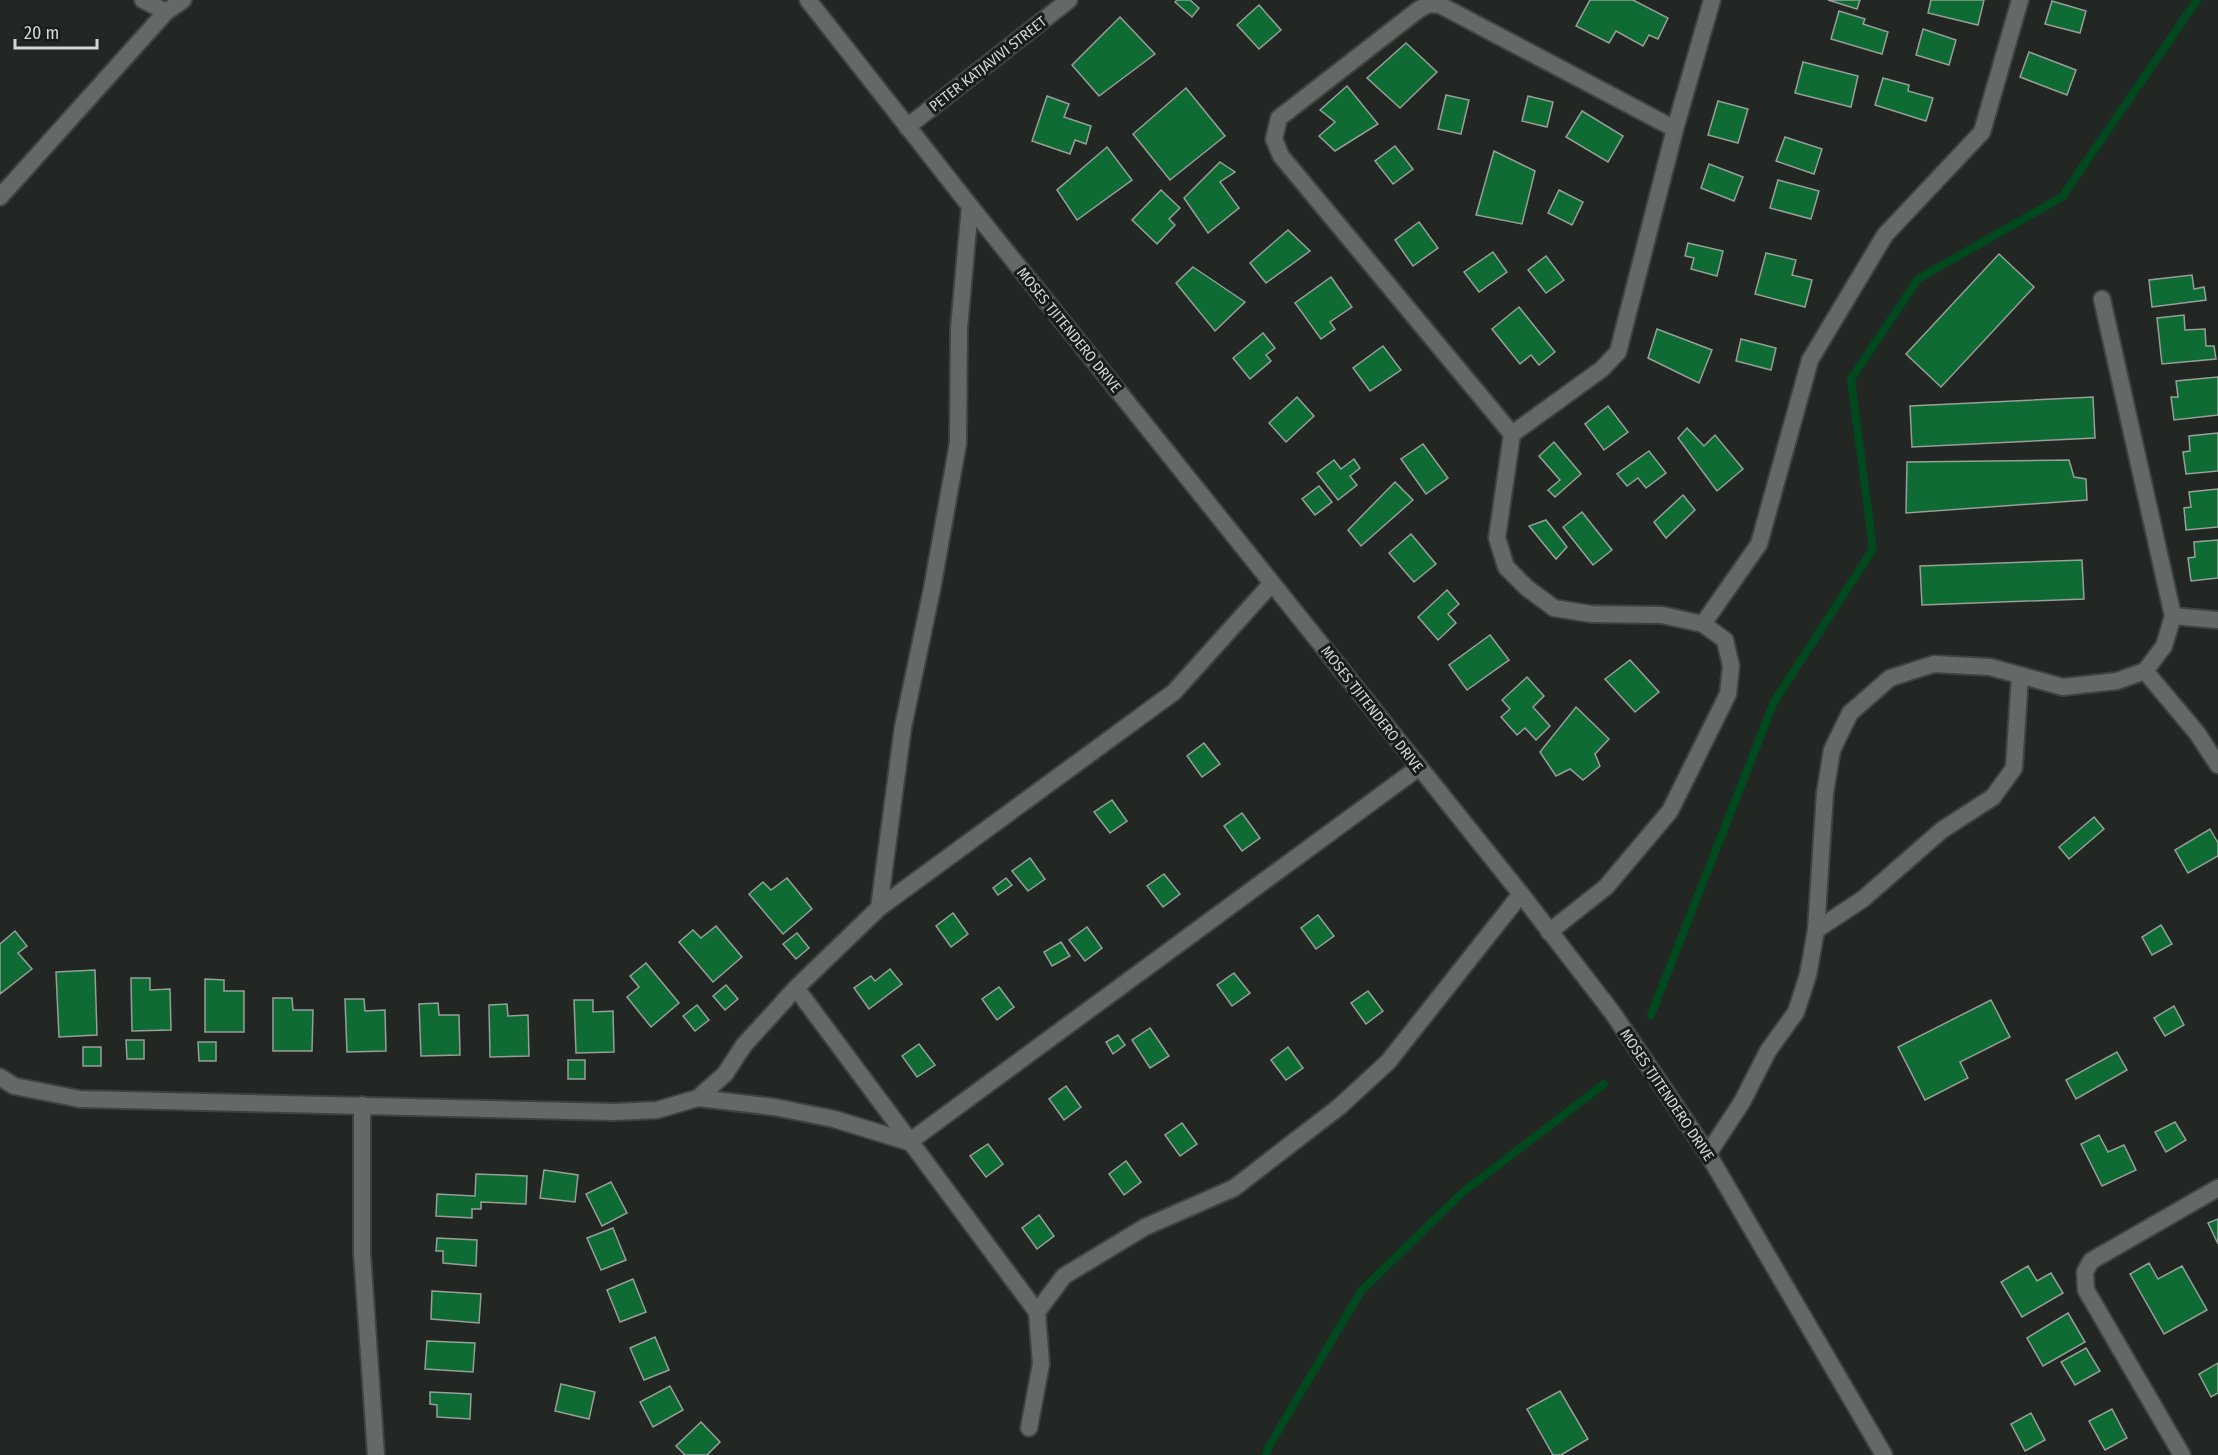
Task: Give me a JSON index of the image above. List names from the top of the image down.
{
  "streets": {
    "street": ["PETER KATJAVIVI STREET", "MOSES TJITENDERO DRIVE"]
  },
  "crossings": [
    ["PETER KATJAVIVI STREET", "MOSES TJITENDERO DRIVE"]
  ],
  "scale_bar": "20 m"
}
